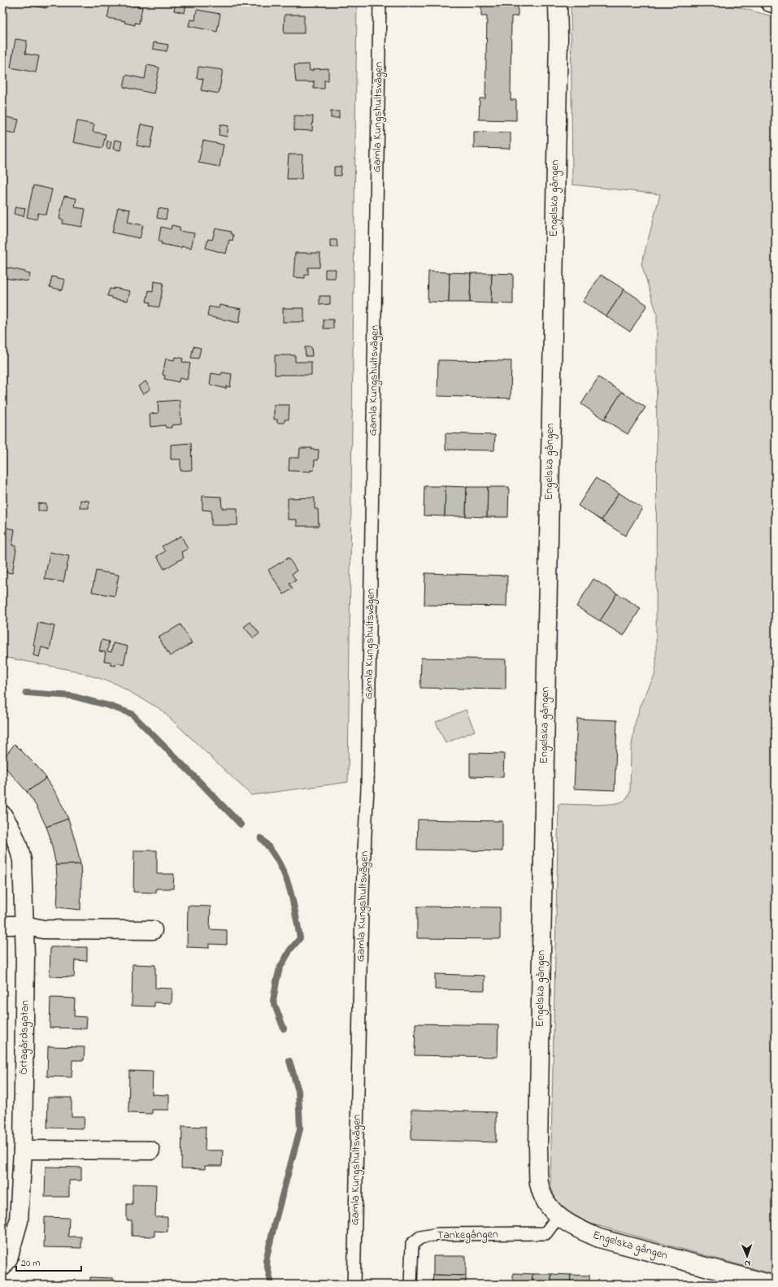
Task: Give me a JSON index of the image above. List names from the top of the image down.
{
  "streets": {
    "street": ["Engelska gången", "Örtagårdsgatan"],
    "lane": ["Gamla Kungshultsvägen", "Tankegången"]
  },
  "crossings": [
    ["Engelska gången", "Tankegången"]
  ],
  "scale_bar": "20 m",
  "north": "bottom"
}
